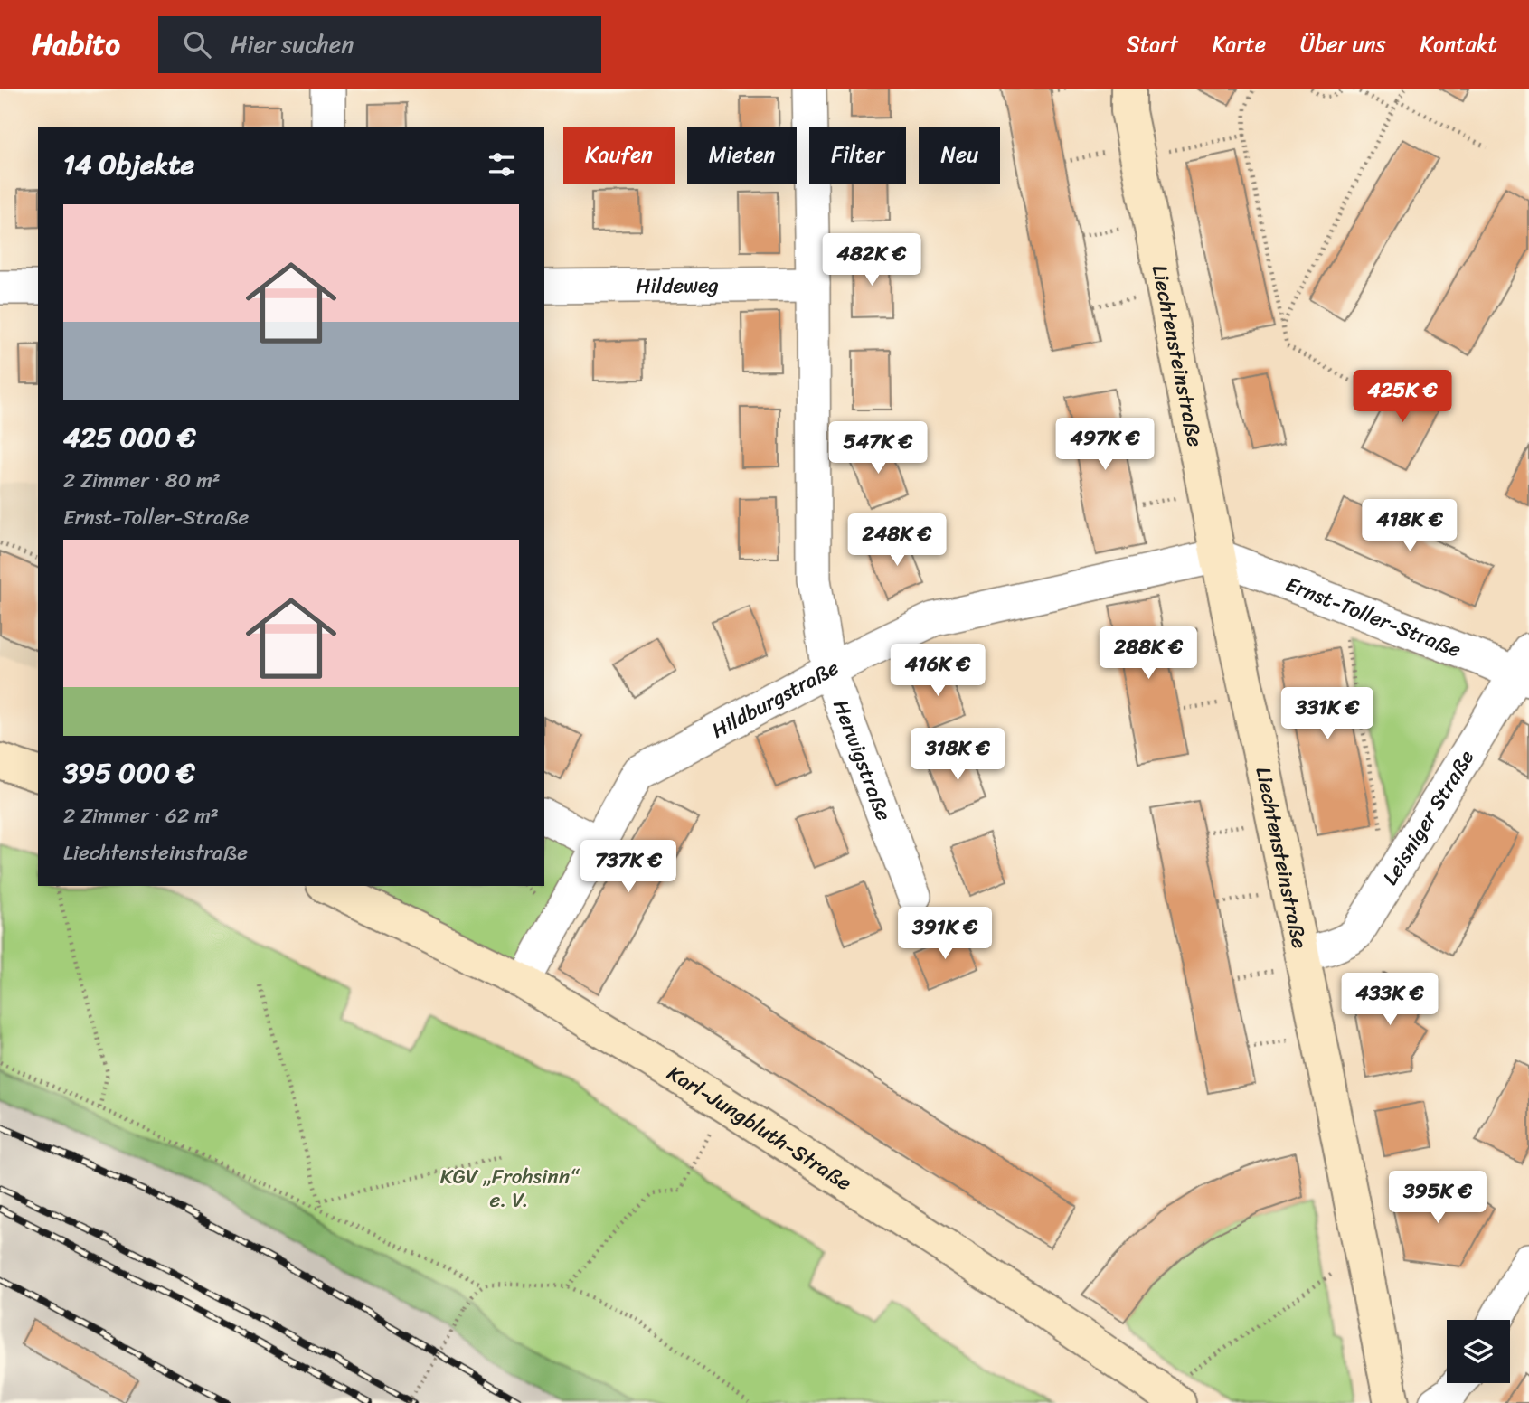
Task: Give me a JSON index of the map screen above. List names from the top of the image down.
{
  "streets": {
    "street": [
      "Hildeweg",
      "Liechtensteinstraße",
      "Ernst-Toller-Straße",
      "Hildburgstraße",
      "Herwigstraße",
      "Leisniger Straße",
      "Karl-Jungbluth-Straße"
    ]
  },
  "crossings": [
    ["Hildeweg", "Herwigstraße"],
    ["Liechtensteinstraße", "Ernst-Toller-Straße"],
    ["Liechtensteinstraße", "Hildburgstraße"],
    ["Liechtensteinstraße", "Leisniger Straße"],
    ["Ernst-Toller-Straße", "Hildburgstraße"],
    ["Ernst-Toller-Straße", "Leisniger Straße"],
    ["Hildburgstraße", "Herwigstraße"],
    ["Hildburgstraße", "Karl-Jungbluth-Straße"]
  ],
  "parks": ["KGV „Frohsinn“ e. V."],
  "page": {
    "header": "Habito",
    "search": "Hier suchen",
    "nav": [
      "Start",
      "Karte",
      "Über uns",
      "Kontakt"
    ],
    "chip": [
      "Kaufen",
      "Mieten",
      "Filter",
      "Neu"
    ],
    "heading": "14 Objekte",
    "list": [
      {
        "name": "425 000 €",
        "note": "2 Zimmer · 80 m² · Ernst-Toller-Straße"
      },
      {
        "name": "395 000 €",
        "note": "2 Zimmer · 62 m² · Liechtensteinstraße"
      }
    ],
    "price": [
      "482K €",
      "425K €",
      "497K €",
      "547K €",
      "418K €",
      "248K €",
      "288K €",
      "416K €",
      "331K €",
      "318K €",
      "737K €",
      "391K €",
      "433K €",
      "395K €"
    ]
  }
}
